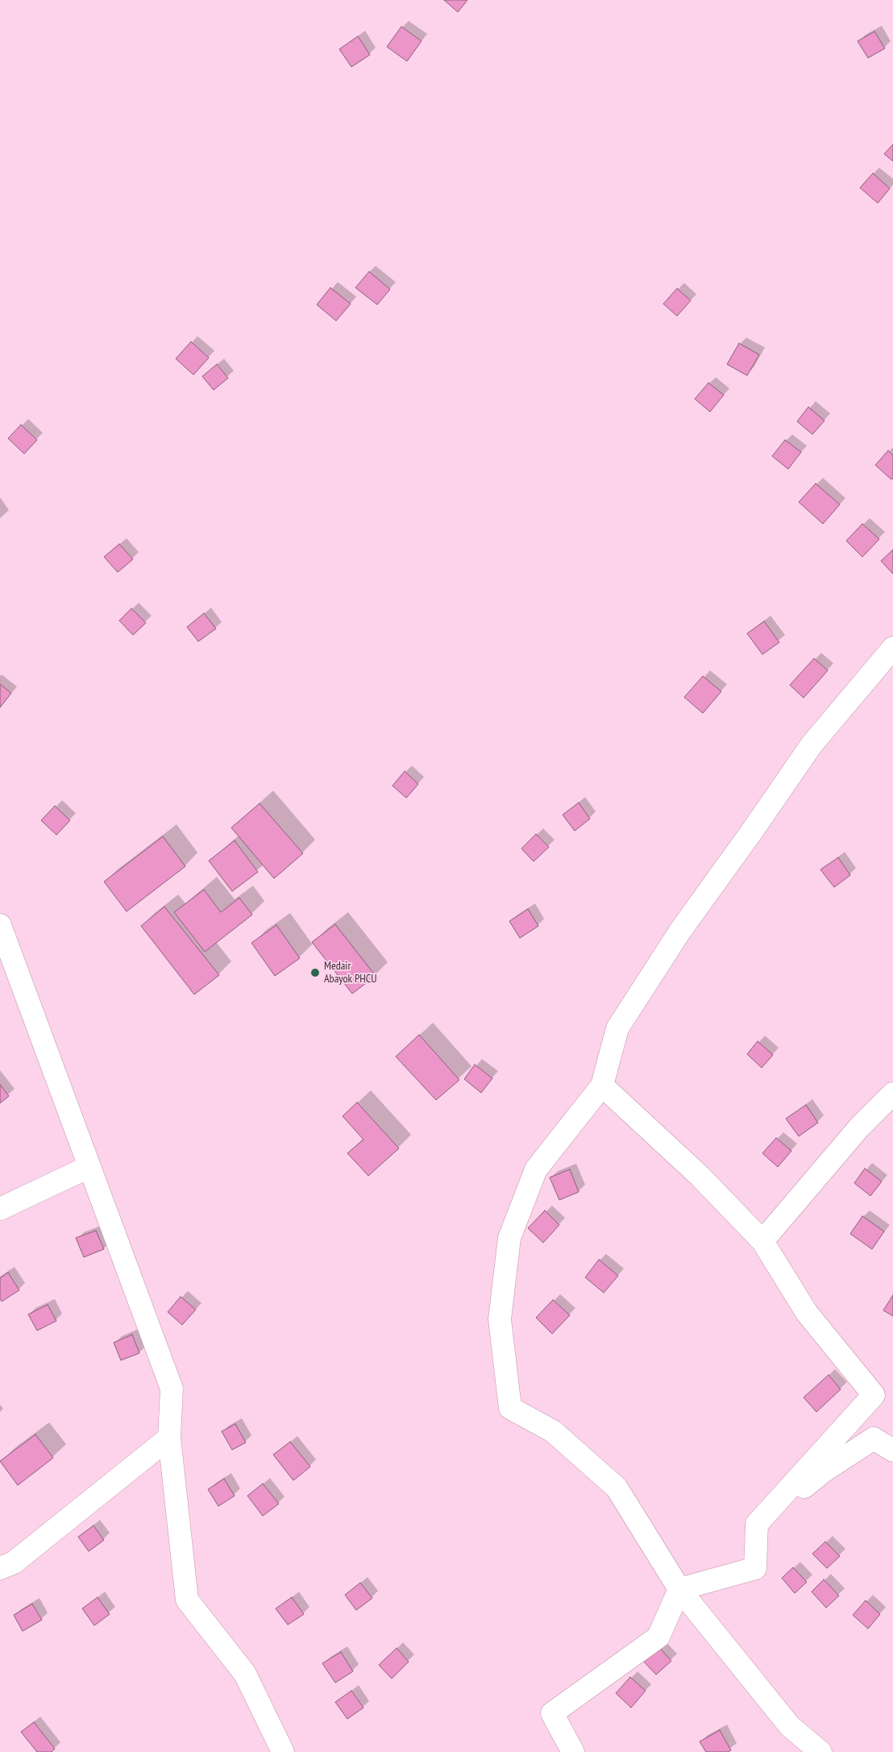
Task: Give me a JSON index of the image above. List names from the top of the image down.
{
  "places": ["Medair Abayok PHCU"]
}
